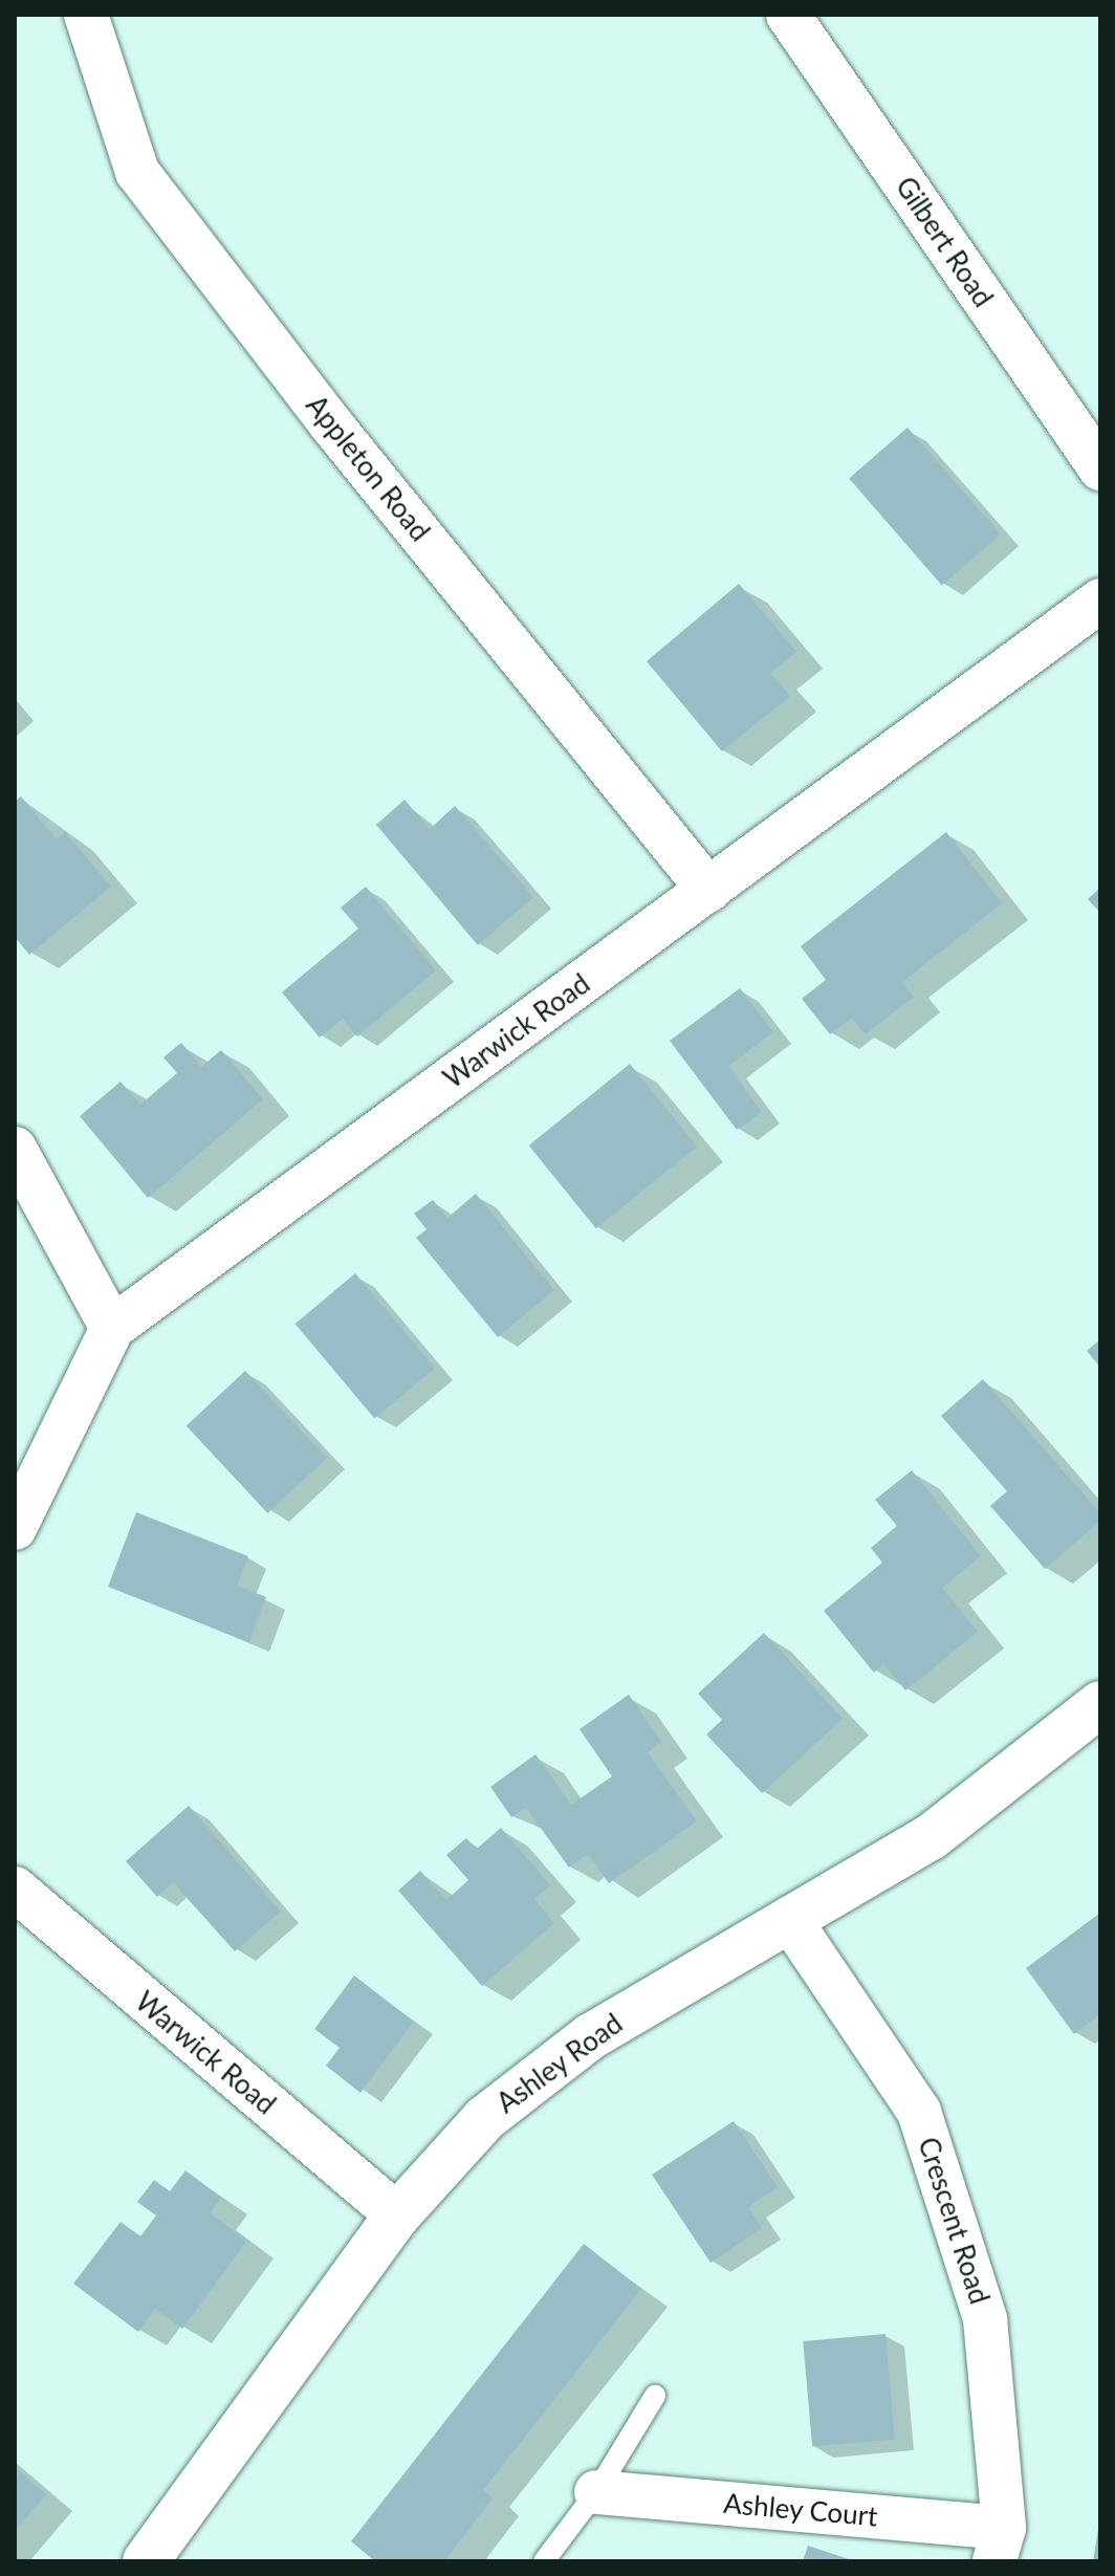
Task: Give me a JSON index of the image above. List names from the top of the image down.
{
  "streets": {
    "main road": ["Ashley Road"],
    "street": [
      "Gilbert Road",
      "Appleton Road",
      "Warwick Road",
      "Crescent Road",
      "Ashley Court"
    ]
  },
  "crossings": [
    ["Appleton Road", "Warwick Road"],
    ["Warwick Road", "Ashley Road"],
    ["Ashley Road", "Crescent Road"],
    ["Crescent Road", "Ashley Court"]
  ]
}
